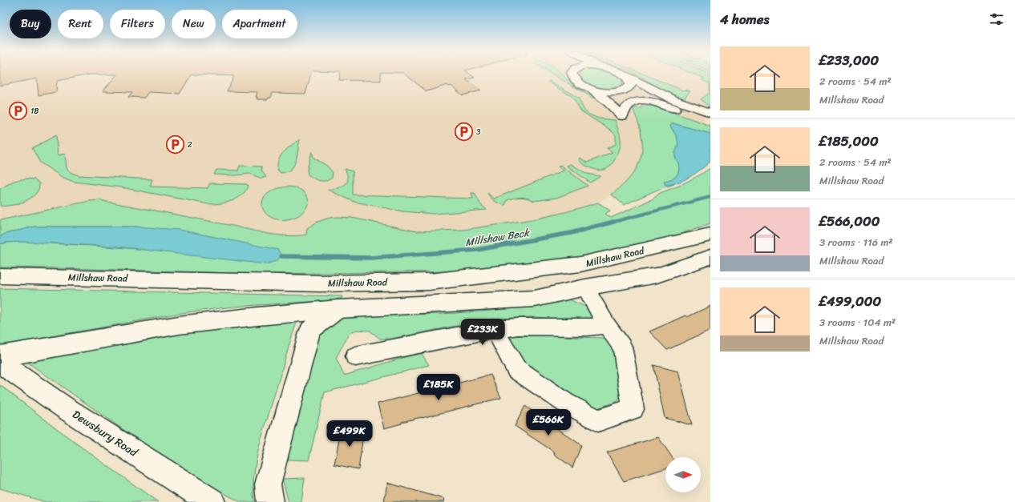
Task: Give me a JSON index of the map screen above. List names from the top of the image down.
{
  "streets": {
    "main road": ["Millshaw Road", "Dewsbury Road"]
  },
  "water": ["Millshaw Beck"],
  "places": {
    "parking": ["1B", "3", "2"]
  },
  "north": "right",
  "page": {
    "heading": "4 homes",
    "chip": [
      "Buy",
      "Rent",
      "Filters",
      "New",
      "Apartment"
    ],
    "list": [
      {
        "name": "£233,000",
        "note": "2 rooms · 54 m² · Millshaw Road"
      },
      {
        "name": "£185,000",
        "note": "2 rooms · 54 m² · Millshaw Road"
      },
      {
        "name": "£566,000",
        "note": "3 rooms · 116 m² · Millshaw Road"
      },
      {
        "name": "£499,000",
        "note": "3 rooms · 104 m² · Millshaw Road"
      }
    ],
    "price": [
      "£233K",
      "£185K",
      "£566K",
      "£499K"
    ]
  }
}
